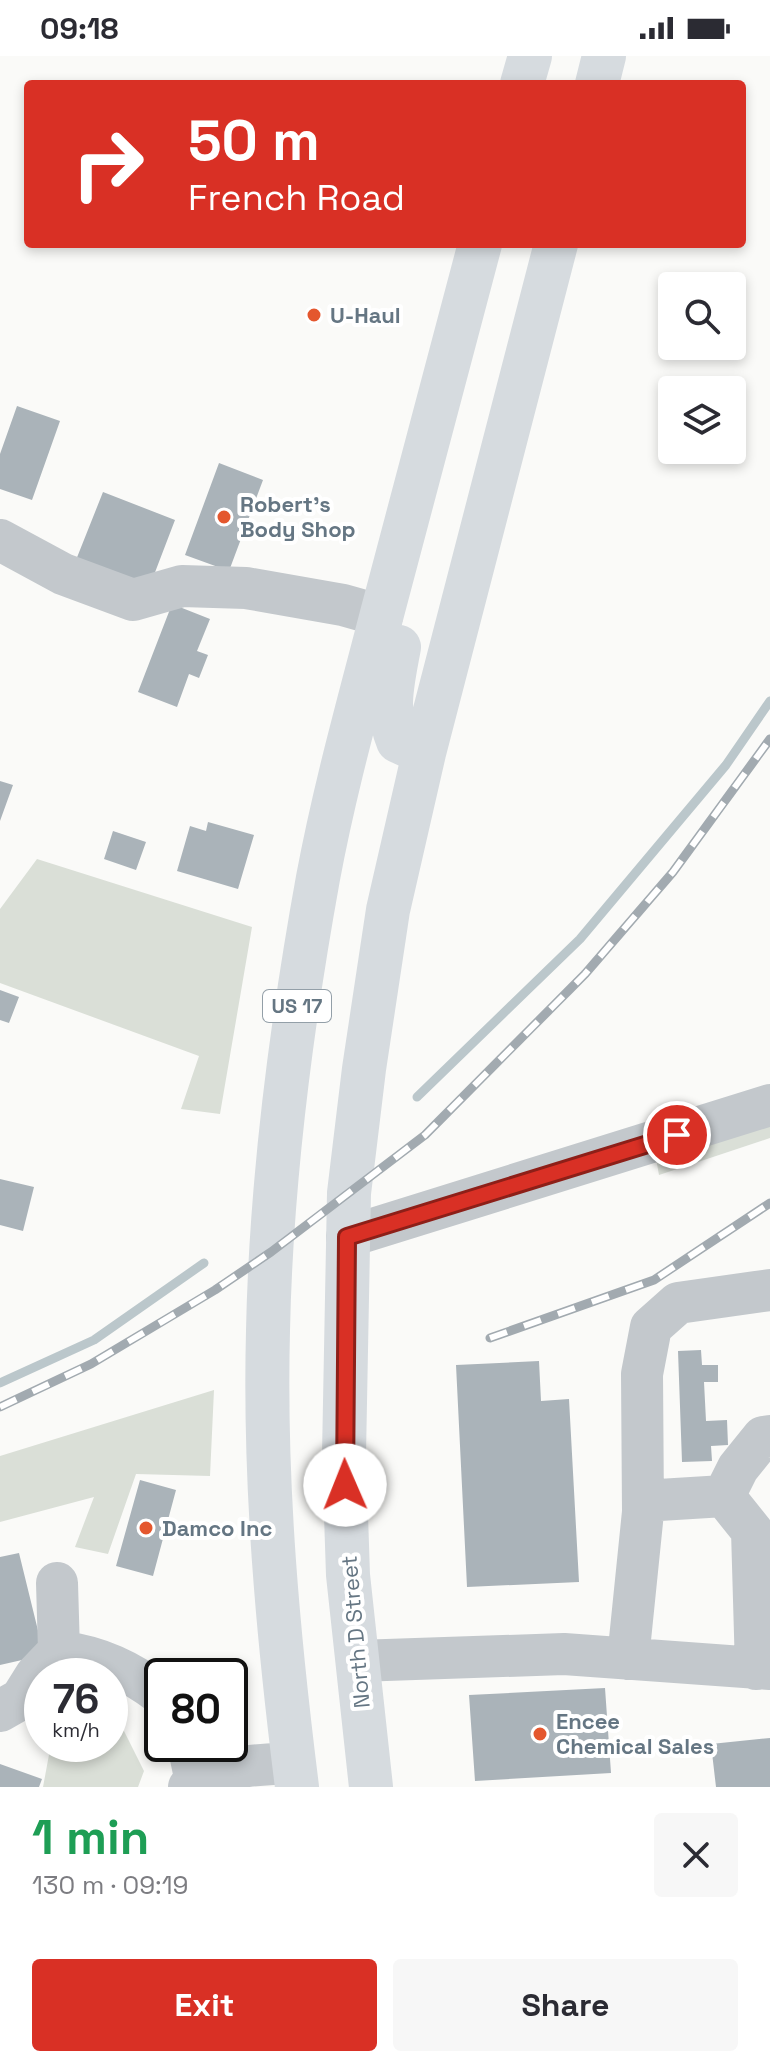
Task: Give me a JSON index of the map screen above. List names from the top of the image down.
{
  "streets": {
    "highway": ["US 17", "North D Street"]
  },
  "places": [
    "U-Haul",
    "Robert's Body Shop",
    "Damco Inc",
    "Encee Chemical Sales"
  ],
  "page": {
    "status": "09:18",
    "turn": ["50 m", "French Road"],
    "speed": "76 km/h",
    "limit": "80",
    "heading": ["1 min", "130 m · 09:19"],
    "buttons": ["Exit", "Share"]
  }
}
